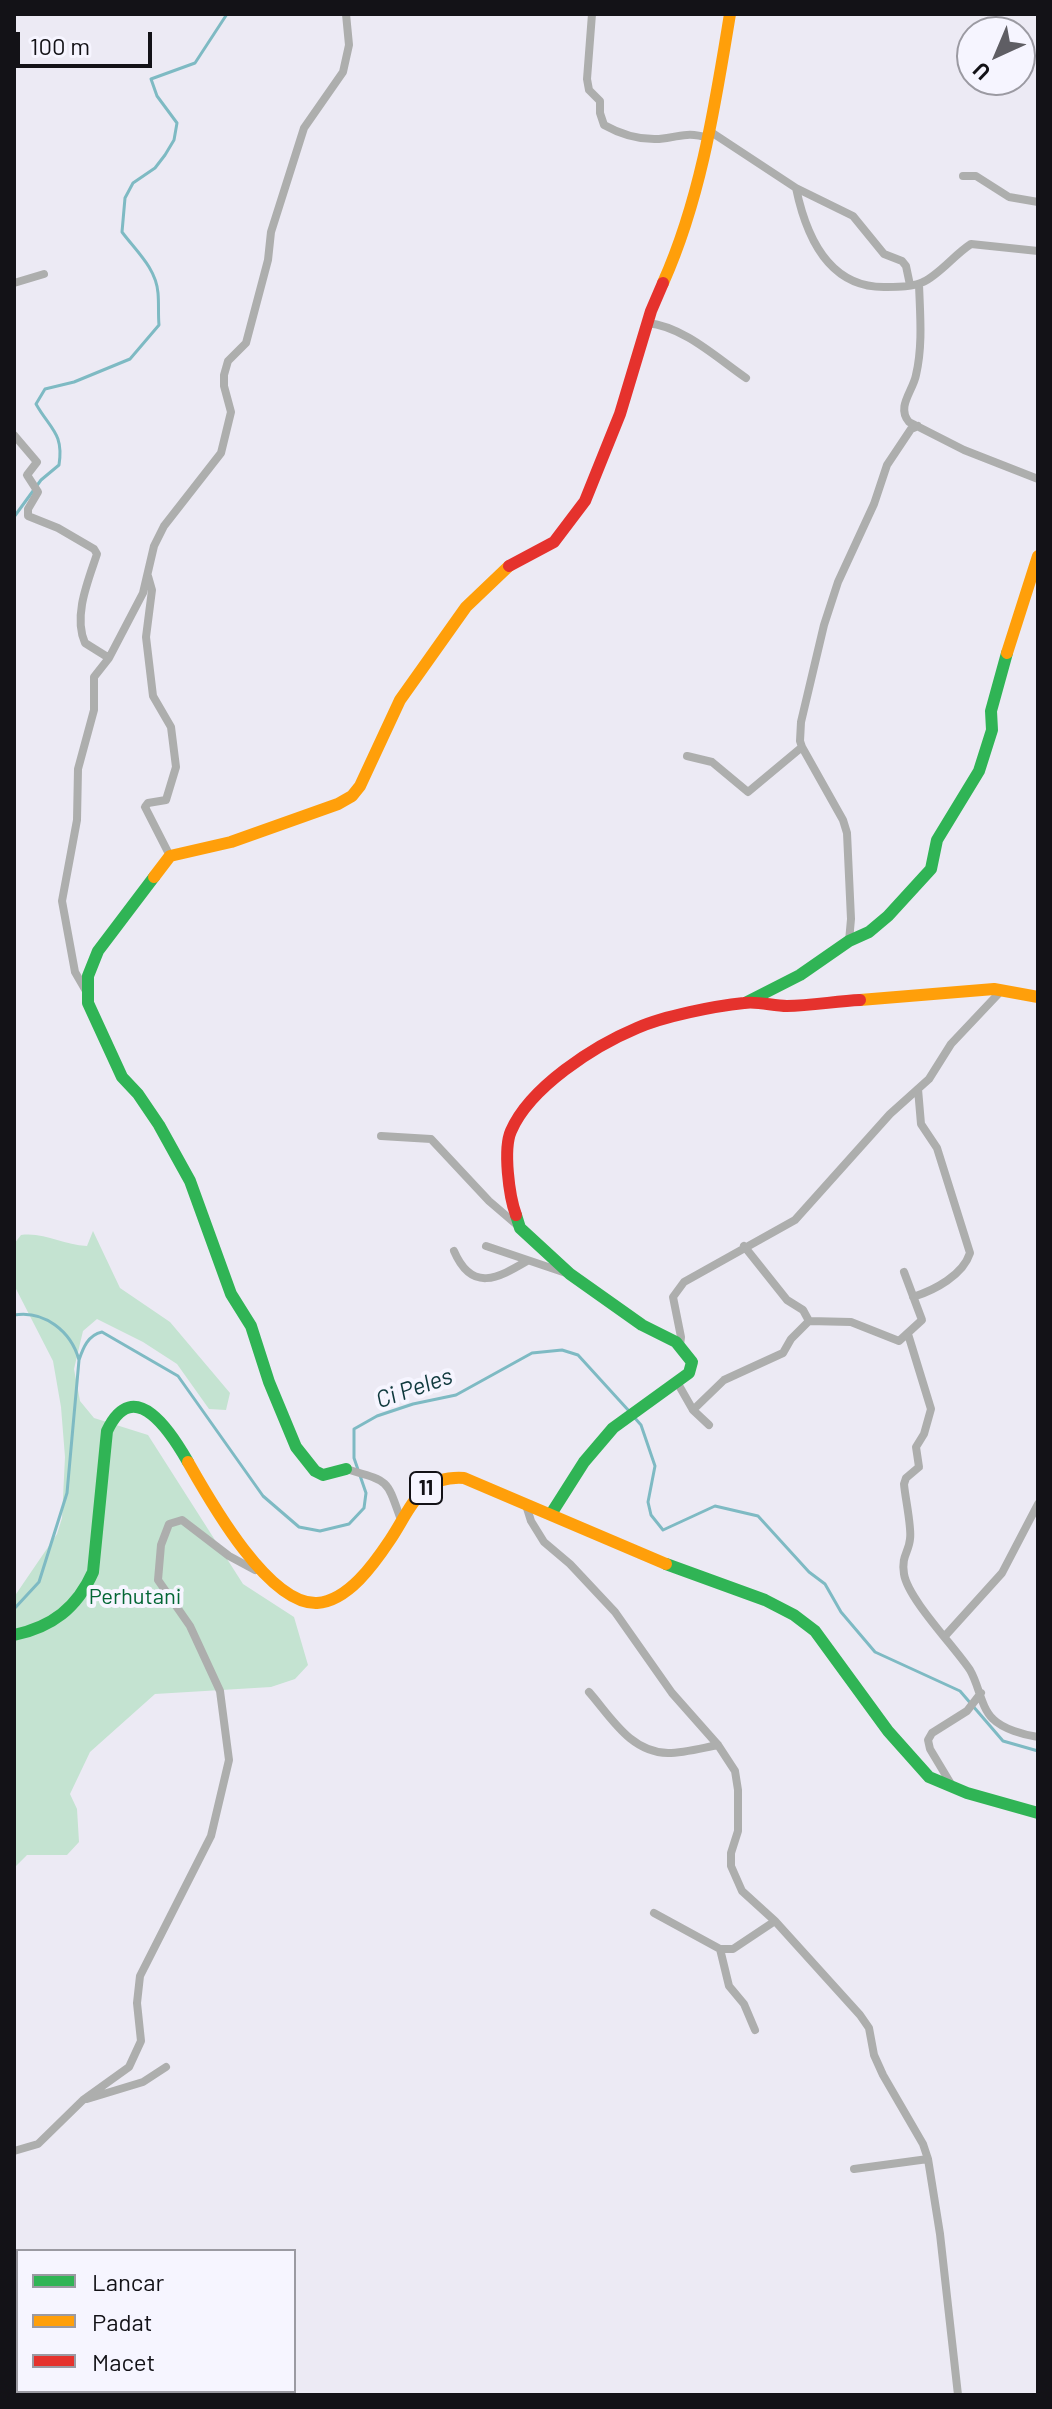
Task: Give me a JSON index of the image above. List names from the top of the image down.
{
  "streets": {
    "main road": ["11"]
  },
  "water": ["Ci Peles"],
  "parks": ["Perhutani"],
  "legend": ["Lancar", "Padat", "Macet"],
  "scale_bar": "100 m",
  "north": "bottom left"
}
